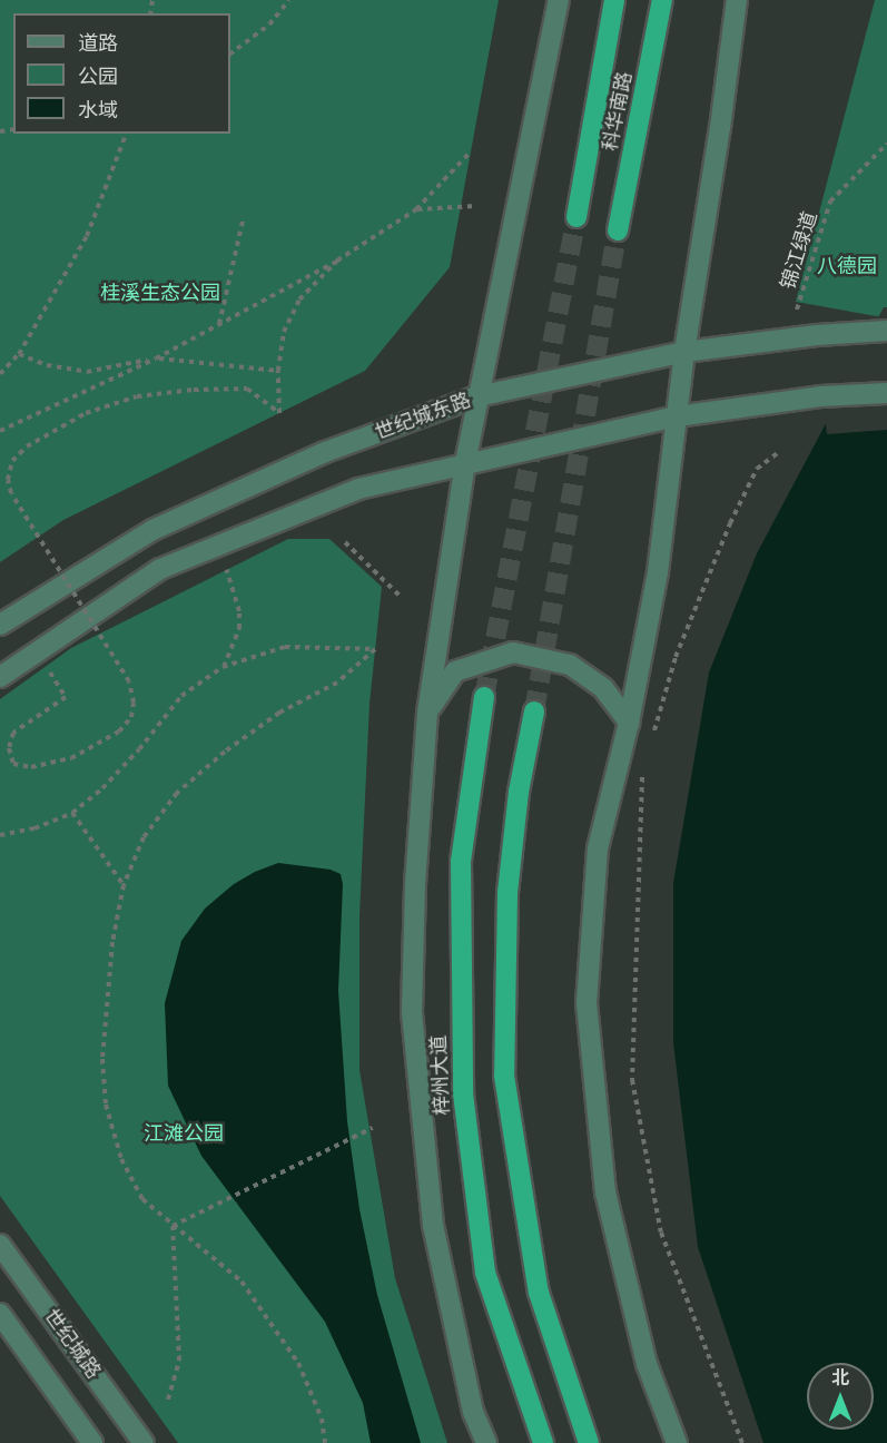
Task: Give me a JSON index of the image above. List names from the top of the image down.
{
  "streets": {
    "highway": ["科华南路", "梓州大道"],
    "main road": ["世纪城东路", "世纪城路"],
    "path": ["锦江绿道"]
  },
  "parks": ["八德园", "桂溪生态公园", "江滩公园"],
  "legend": ["道路", "公园", "水域"],
  "north": "top"
}
